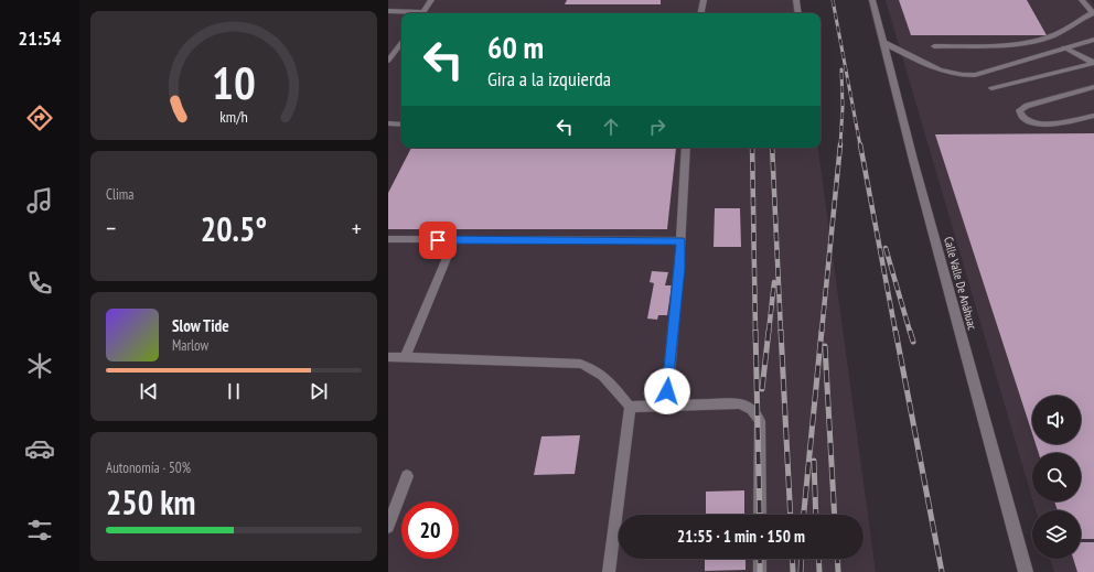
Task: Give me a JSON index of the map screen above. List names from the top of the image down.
{
  "streets": {
    "street": ["Calle Valle De Anáhuac"]
  },
  "page": {
    "tabs": "21:54",
    "turn": ["60 m", "Gira a la izquierda"],
    "tile": [
      "Clima",
      ["Autonomía · 50%", "250 km"]
    ],
    "heat": ["−", "20.5°", "+"],
    "song": ["Slow Tide", "Marlow"],
    "limit": "20",
    "trip": "21:55 · 1 min · 150 m",
    "gauge": ["10", "km/h"]
  }
}
